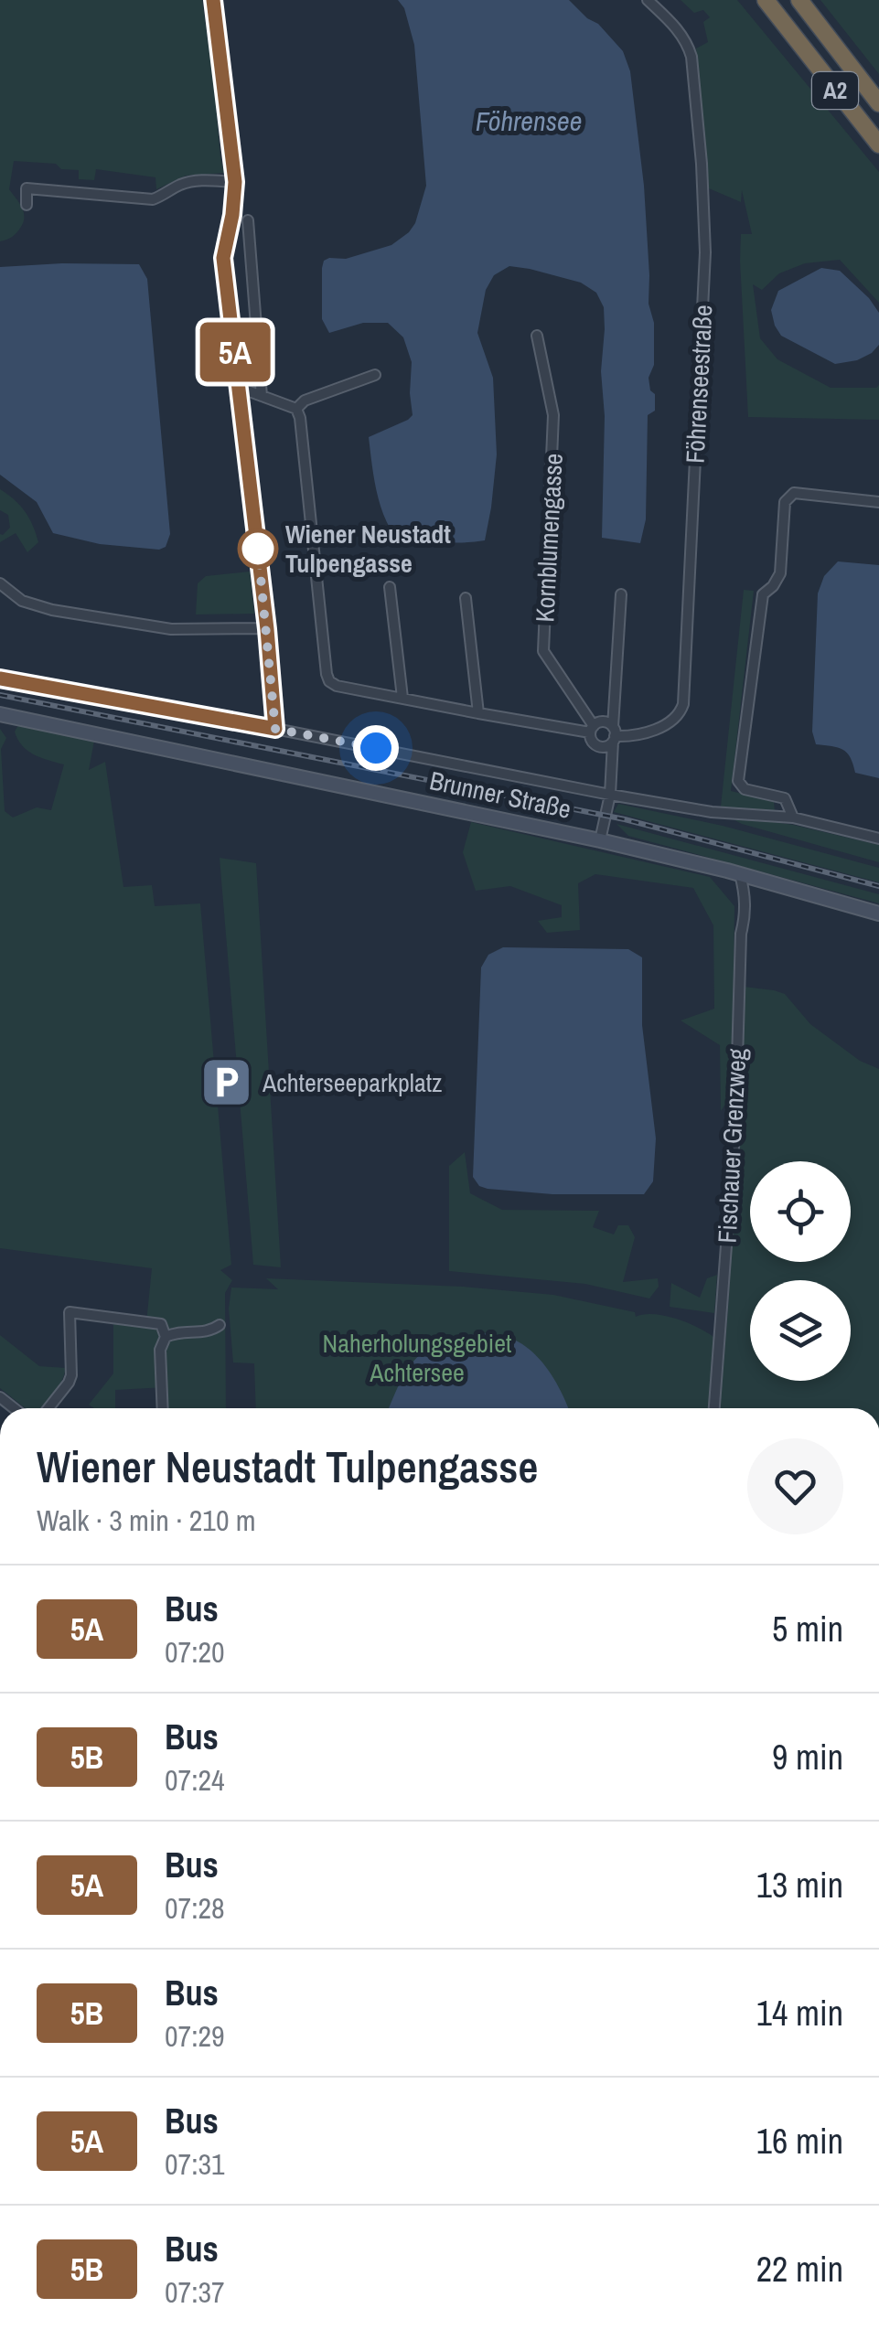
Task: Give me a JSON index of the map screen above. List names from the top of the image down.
{
  "streets": {
    "highway": ["A2"],
    "main road": ["Brunner Straße"],
    "street": ["Föhrenseestraße", "Kornblumengasse", "Fischauer Grenzweg"]
  },
  "crossings": [
    ["Föhrenseestraße", "Kornblumengasse"],
    ["Brunner Straße", "Fischauer Grenzweg"]
  ],
  "water": ["Föhrensee"],
  "parks": ["Naherholungsgebiet Achtersee"],
  "places": {
    "other": ["Wiener Neustadt Tulpengasse"],
    "parking": ["Achterseeparkplatz"]
  },
  "lines": ["bus line 5A"],
  "page": {
    "on_map": "5A",
    "heading": ["Wiener Neustadt Tulpengasse", "Walk · 3 min · 210 m"],
    "list": [
      {
        "mark": "5A",
        "name": "Bus",
        "note": "07:20",
        "value": "5 min"
      },
      {
        "mark": "5B",
        "name": "Bus",
        "note": "07:24",
        "value": "9 min"
      },
      {
        "mark": "5A",
        "name": "Bus",
        "note": "07:28",
        "value": "13 min"
      },
      {
        "mark": "5B",
        "name": "Bus",
        "note": "07:29",
        "value": "14 min"
      },
      {
        "mark": "5A",
        "name": "Bus",
        "note": "07:31",
        "value": "16 min"
      },
      {
        "mark": "5B",
        "name": "Bus",
        "note": "07:37",
        "value": "22 min"
      }
    ]
  }
}
